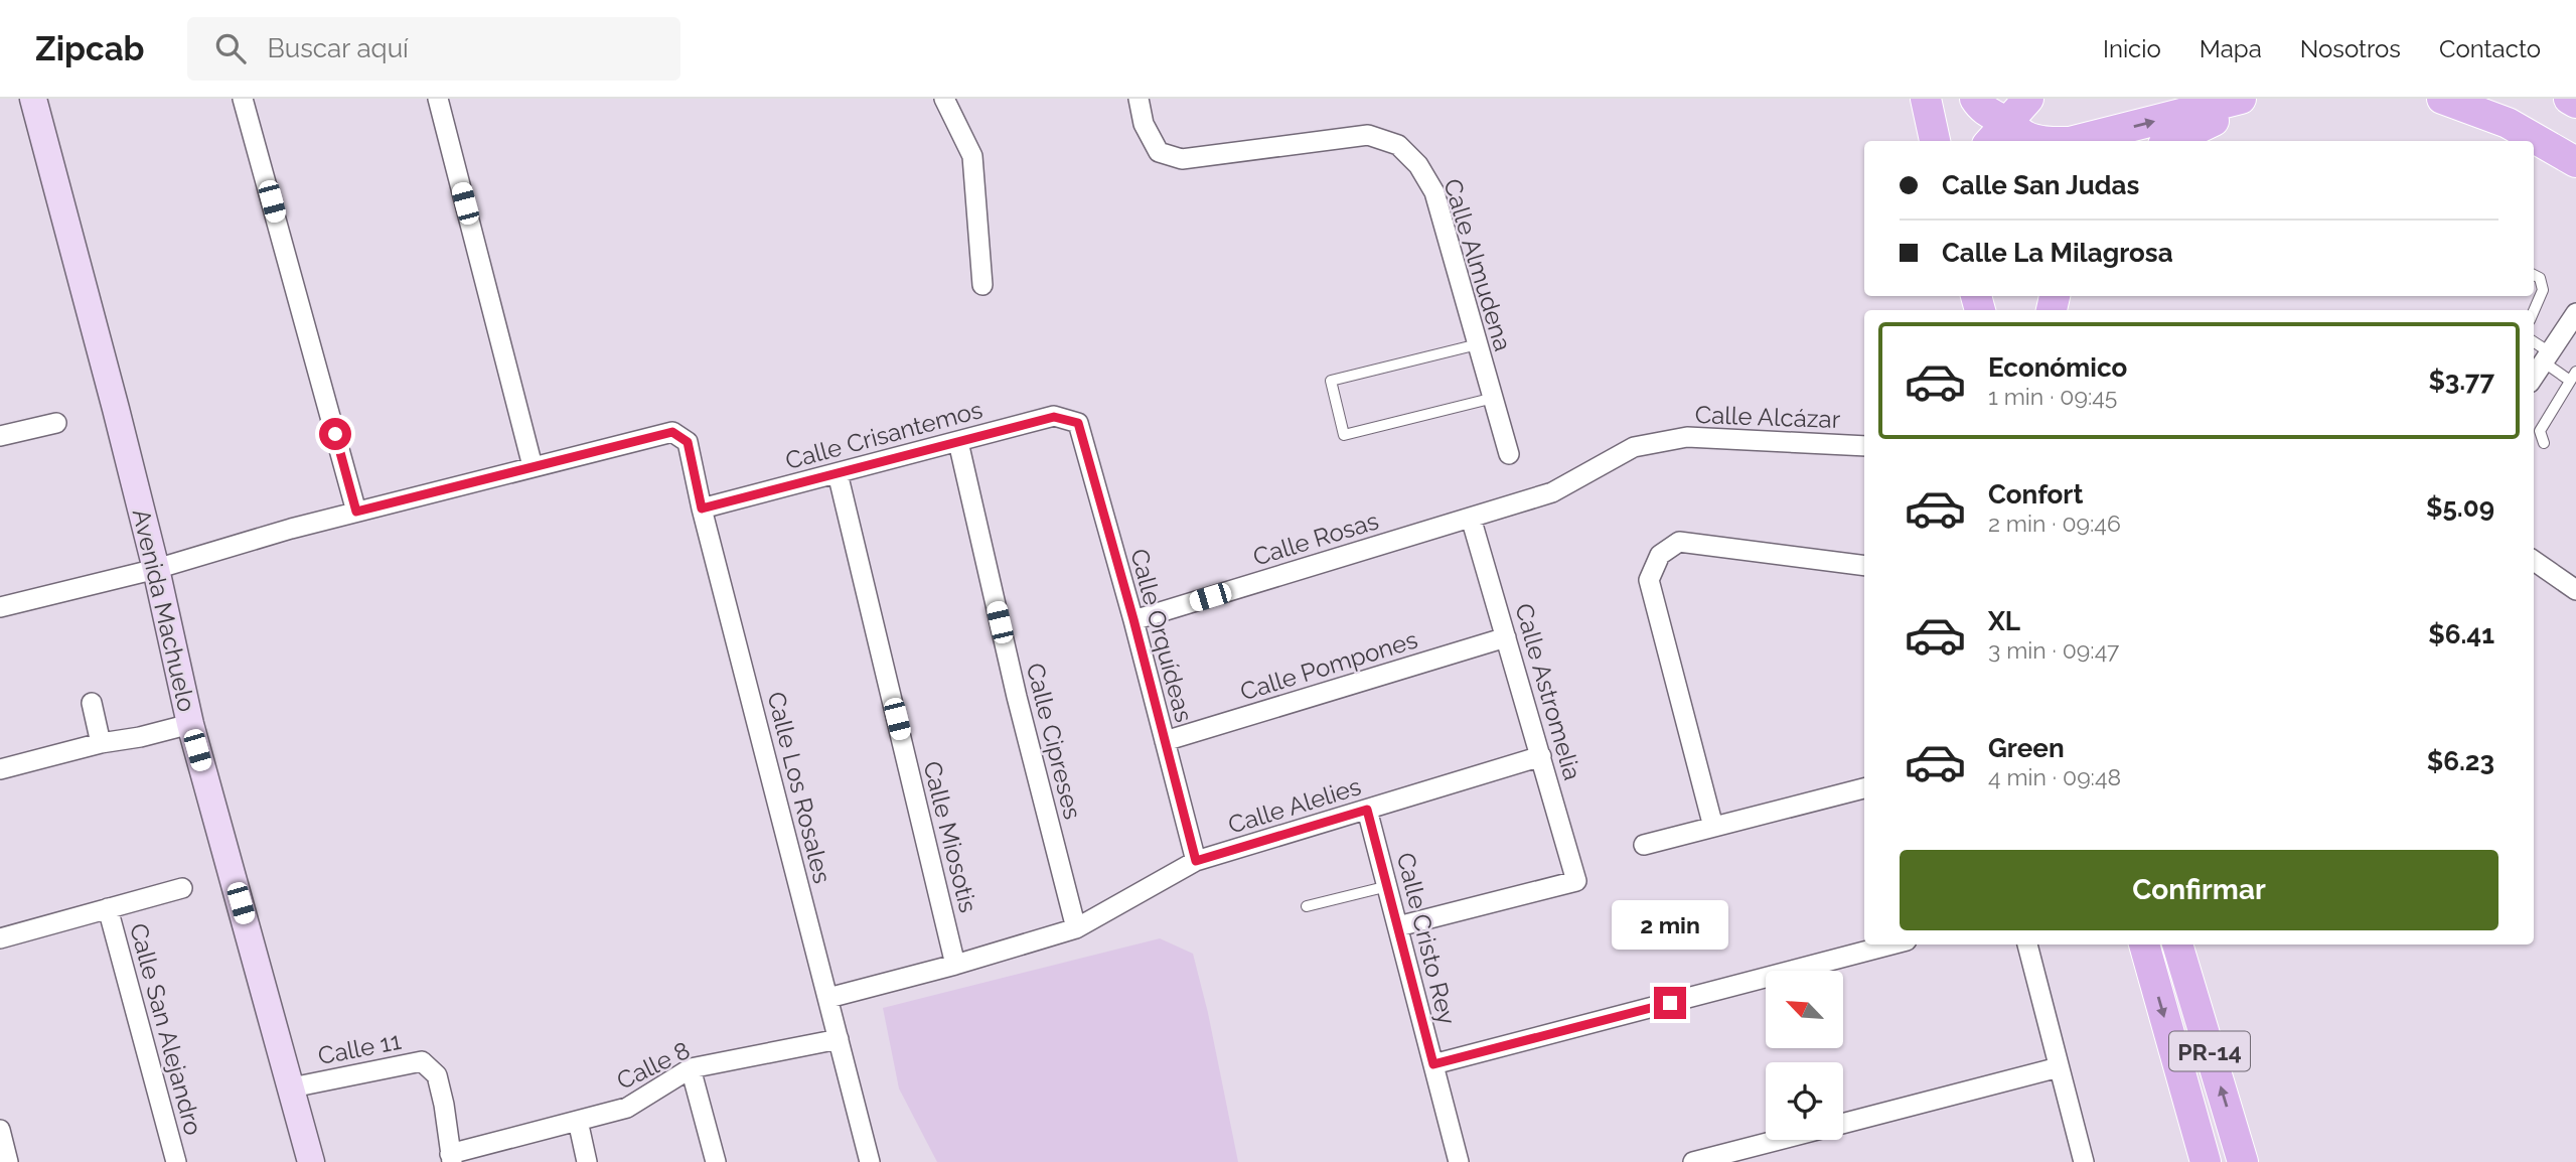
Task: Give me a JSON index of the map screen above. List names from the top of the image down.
{
  "streets": {
    "main road": ["PR-14"],
    "street": [
      "Calle Almudena",
      "Calle Alcázar",
      "Calle Crisantemos",
      "Calle Rosas",
      "Avenida Machuelo",
      "Calle Orquídeas",
      "Calle Pompones",
      "Calle Astromelia",
      "Calle Cipreses",
      "Calle Los Rosales",
      "Calle Alelies",
      "Calle Miosotis",
      "Calle Cristo Rey",
      "Calle San Alejandro",
      "Calle 11",
      "Calle 8"
    ]
  },
  "crossings": [
    ["Calle Alcázar", "Calle Rosas"],
    ["Calle Alcázar", "Calle Astromelia"],
    ["Calle Crisantemos", "Calle Orquídeas"],
    ["Calle Crisantemos", "Calle Cipreses"],
    ["Calle Crisantemos", "Calle Los Rosales"],
    ["Calle Crisantemos", "Calle Miosotis"],
    ["Calle Rosas", "Calle Orquídeas"],
    ["Calle Rosas", "Calle Astromelia"],
    ["Avenida Machuelo", "Calle 11"],
    ["Calle Orquídeas", "Calle Pompones"],
    ["Calle Orquídeas", "Calle Alelies"],
    ["Calle Pompones", "Calle Astromelia"],
    ["Calle Astromelia", "Calle Alelies"],
    ["Calle Astromelia", "Calle Cristo Rey"],
    ["Calle Cipreses", "Calle Alelies"],
    ["Calle Los Rosales", "Calle Alelies"],
    ["Calle Los Rosales", "Calle 8"],
    ["Calle Alelies", "Calle Miosotis"],
    ["Calle Alelies", "Calle Cristo Rey"],
    ["Calle 11", "Calle 8"]
  ],
  "north": "top left",
  "page": {
    "header": "Zipcab",
    "search": "Buscar aquí",
    "nav": [
      "Inicio",
      "Mapa",
      "Nosotros",
      "Contacto"
    ],
    "banner": ["Calle San Judas", "Calle La Milagrosa"],
    "list": [
      {
        "name": "Económico",
        "note": "1 min · 09:45",
        "value": "$3.77"
      },
      {
        "name": "Confort",
        "note": "2 min · 09:46",
        "value": "$5.09"
      },
      {
        "name": "XL",
        "note": "3 min · 09:47",
        "value": "$6.41"
      },
      {
        "name": "Green",
        "note": "4 min · 09:48",
        "value": "$6.23"
      }
    ],
    "buttons": "Confirmar",
    "bubble": "2 min"
  }
}
